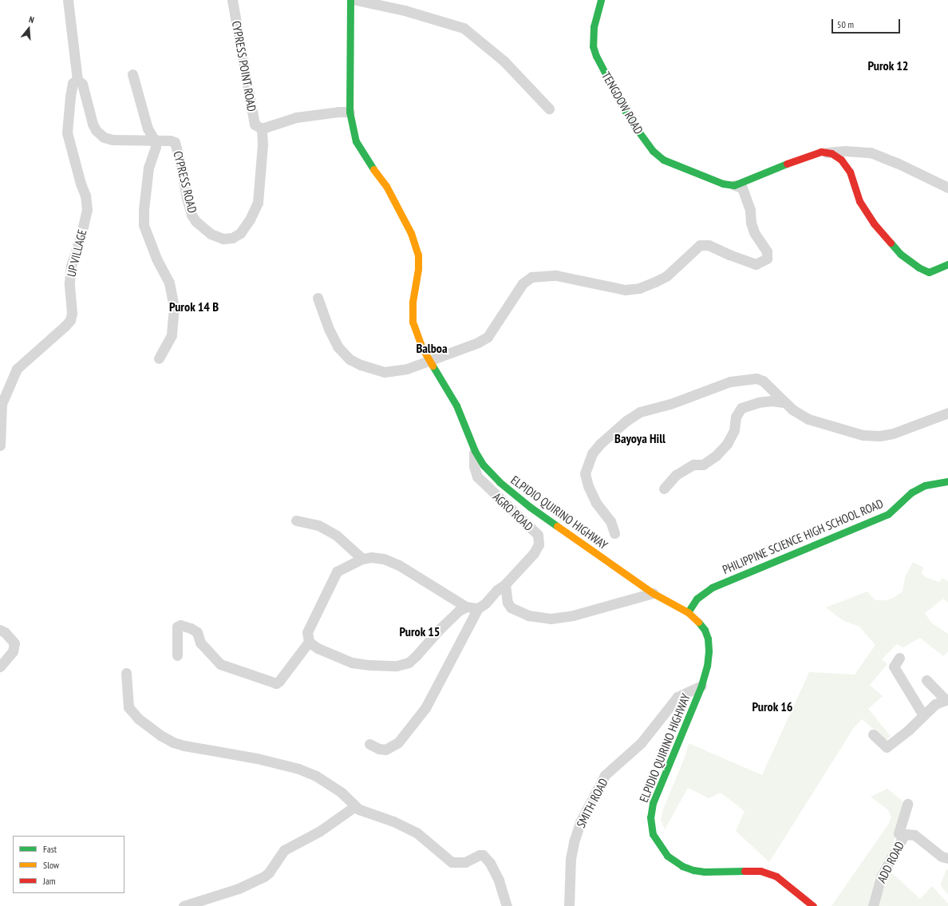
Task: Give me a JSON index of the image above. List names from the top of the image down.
{
  "streets": {
    "main road": ["TENGDOW ROAD", "ELPIDIO QUIRINO HIGHWAY", "PHILIPPINE SCIENCE HIGH SCHOOL ROAD"],
    "street": [
      "CYPRESS POINT ROAD",
      "CYPRESS ROAD",
      "UP VILLAGE",
      "AGRO ROAD",
      "SMITH ROAD",
      "ADD ROAD"
    ]
  },
  "crossings": [
    ["CYPRESS POINT ROAD", "CYPRESS ROAD"],
    ["CYPRESS ROAD", "UP VILLAGE"],
    ["AGRO ROAD", "ELPIDIO QUIRINO HIGHWAY"],
    ["ELPIDIO QUIRINO HIGHWAY", "PHILIPPINE SCIENCE HIGH SCHOOL ROAD"],
    ["ELPIDIO QUIRINO HIGHWAY", "SMITH ROAD"]
  ],
  "districts": [
    "Purok 12",
    "Purok 14 B",
    "Balboa",
    "Bayoya Hill",
    "Purok 15",
    "Purok 16"
  ],
  "legend": ["Fast", "Slow", "Jam"],
  "scale_bar": "50 m",
  "north": "top"
}
